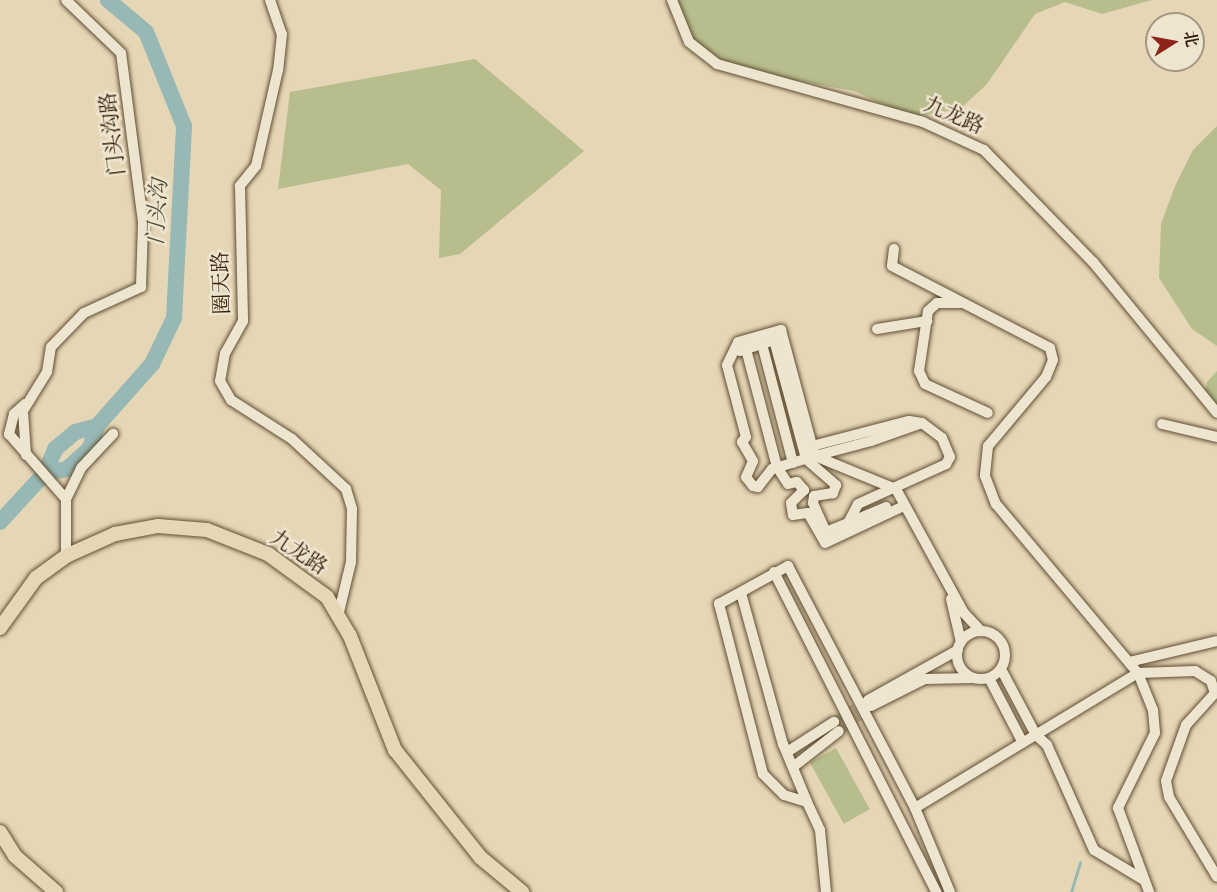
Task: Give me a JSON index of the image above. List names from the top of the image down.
{
  "streets": {
    "main road": ["九龙路"],
    "street": ["门头沟路", "圈天路"]
  },
  "crossings": [
    ["九龙路", "圈天路"]
  ],
  "water": ["门头沟"],
  "north": "right"
}
